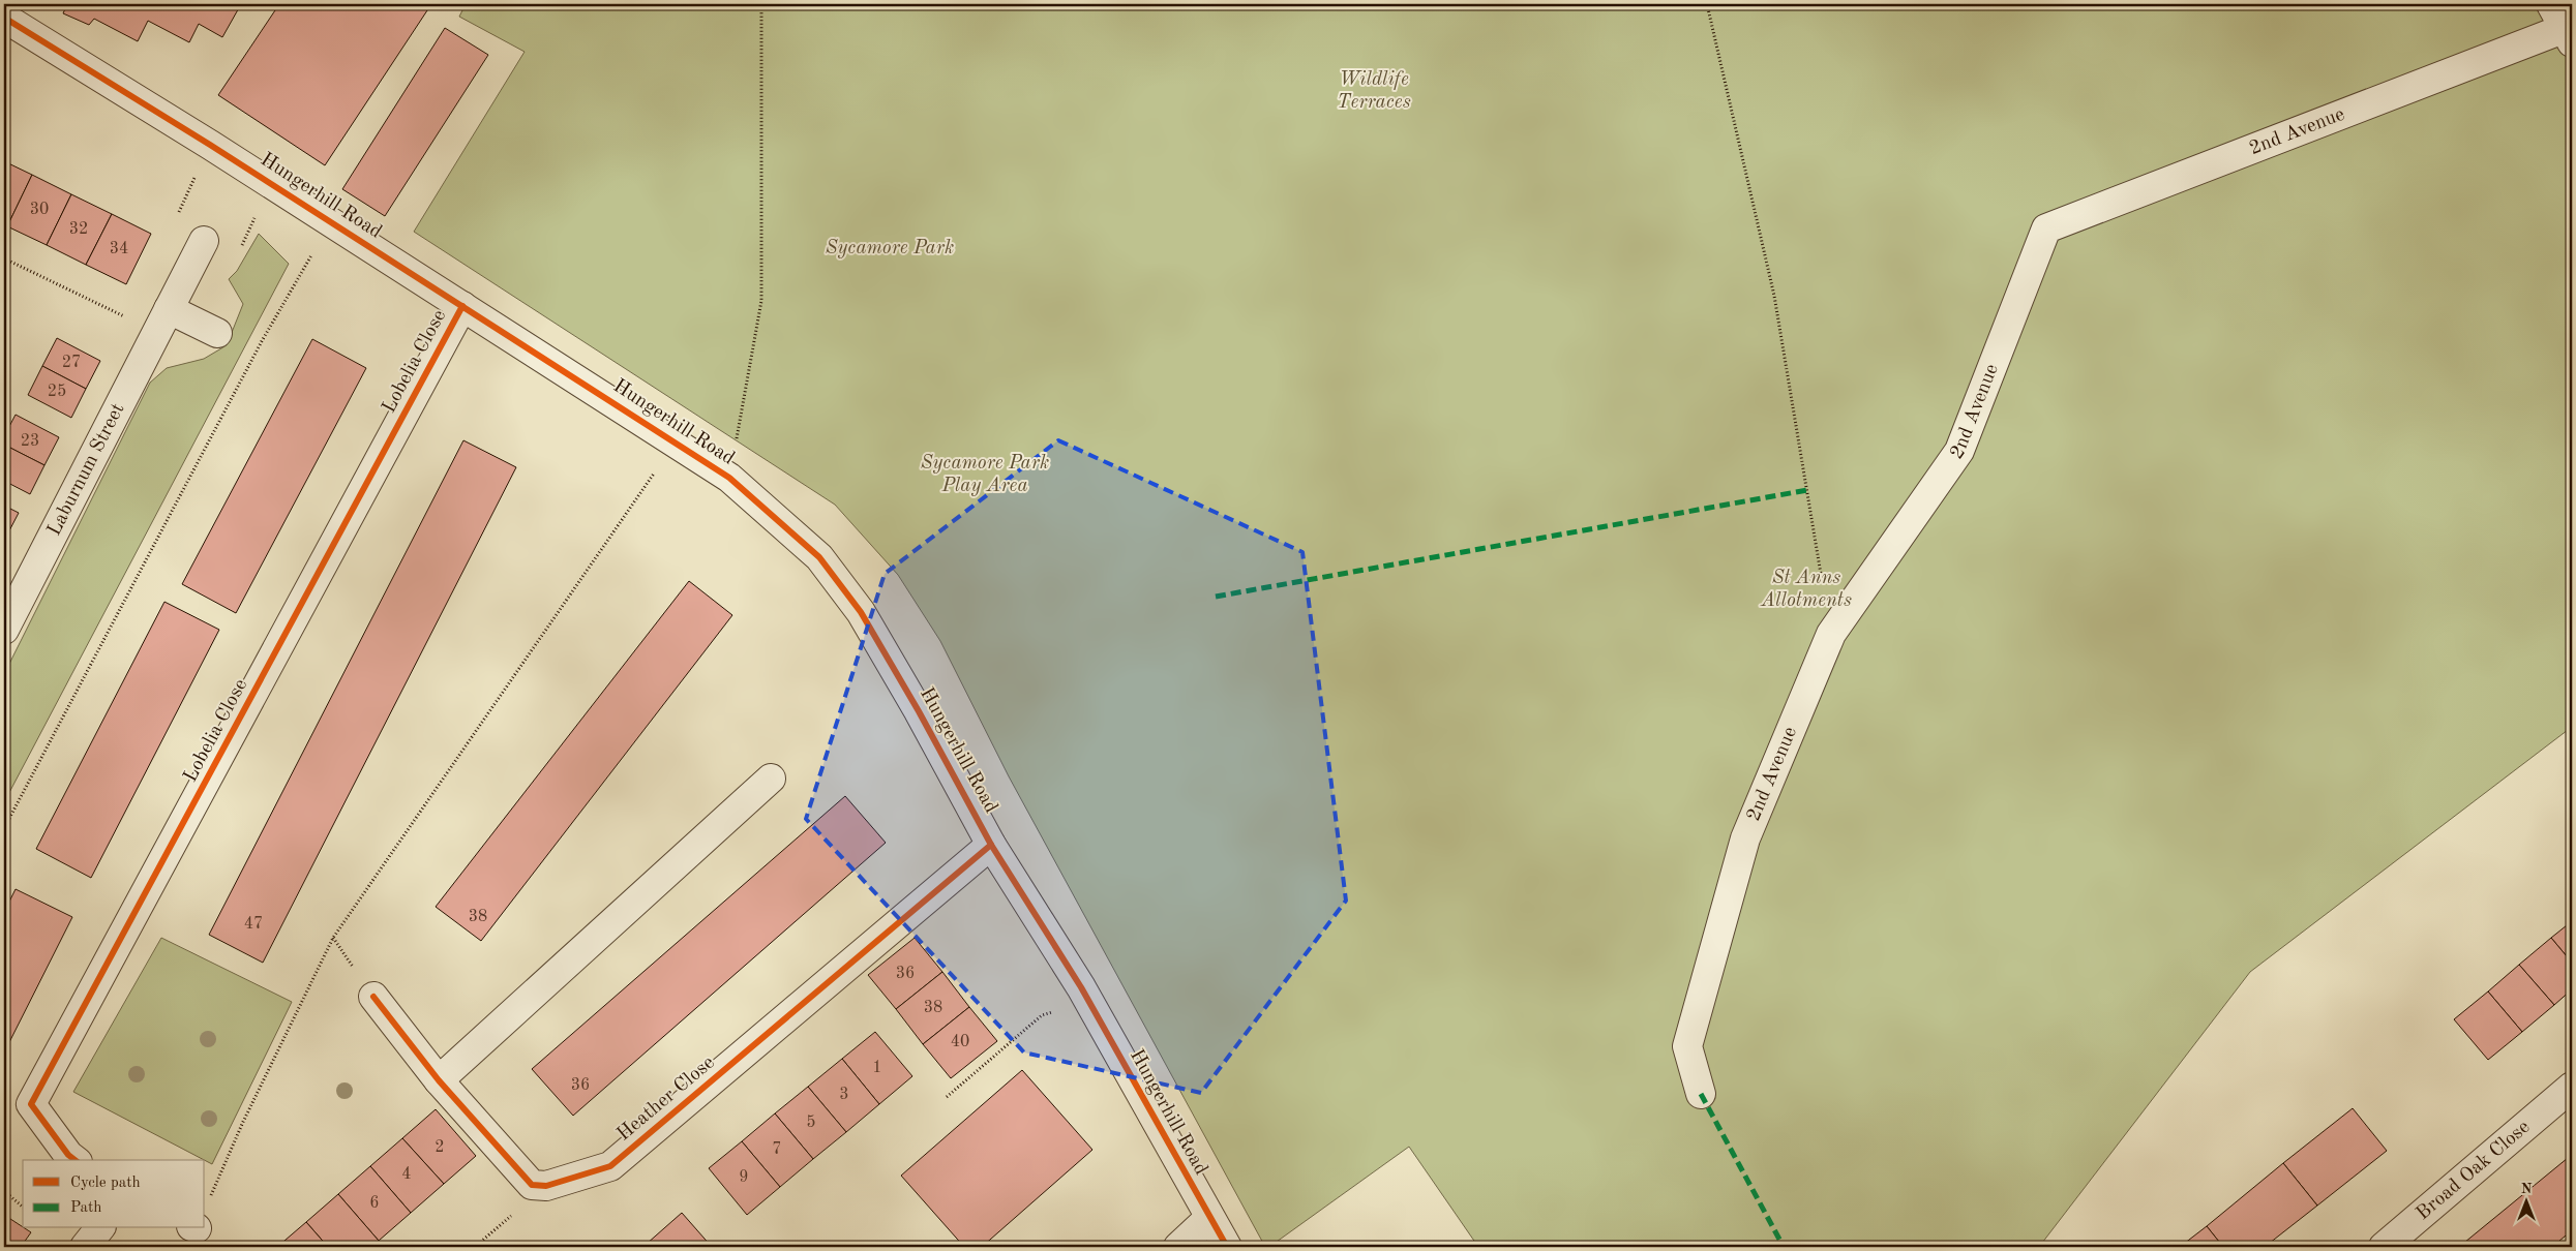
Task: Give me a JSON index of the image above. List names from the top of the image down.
{
  "streets": {
    "street": [
      "2nd Avenue",
      "Hungerhill Road",
      "Lobelia Close",
      "Laburnum Street",
      "Heather Close",
      "Broad Oak Close"
    ]
  },
  "crossings": [
    ["Hungerhill Road", "Lobelia Close"],
    ["Hungerhill Road", "Heather Close"]
  ],
  "parks": [
    "Wildlife Terraces",
    "Sycamore Park",
    "Sycamore Park Play Area",
    "St Anns Allotments"
  ],
  "house_numbers": [
    "30",
    "32",
    "34",
    "27",
    "25",
    "23",
    "38",
    "47",
    "36",
    "38",
    "40",
    "1",
    "36",
    "3",
    "5",
    "2",
    "7",
    "4",
    "9",
    "6"
  ],
  "legend": ["Cycle path", "Path"],
  "north": "top"
}
